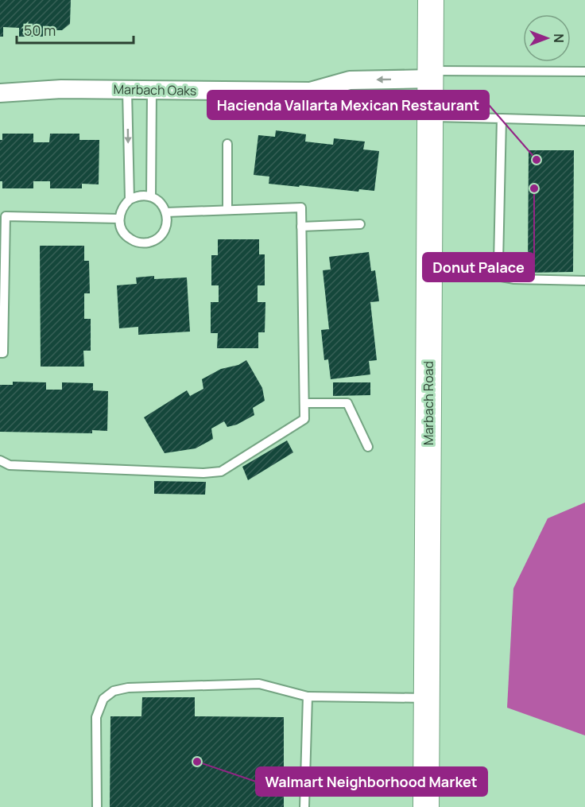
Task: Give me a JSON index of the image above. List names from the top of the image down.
{
  "streets": {
    "main road": ["Marbach Road"],
    "street": ["Marbach Oaks"]
  },
  "crossings": [
    ["Marbach Oaks", "Marbach Road"]
  ],
  "places": ["Hacienda Vallarta Mexican Restaurant", "Donut Palace", "Walmart Neighborhood Market"],
  "scale_bar": "50 m",
  "north": "right"
}
